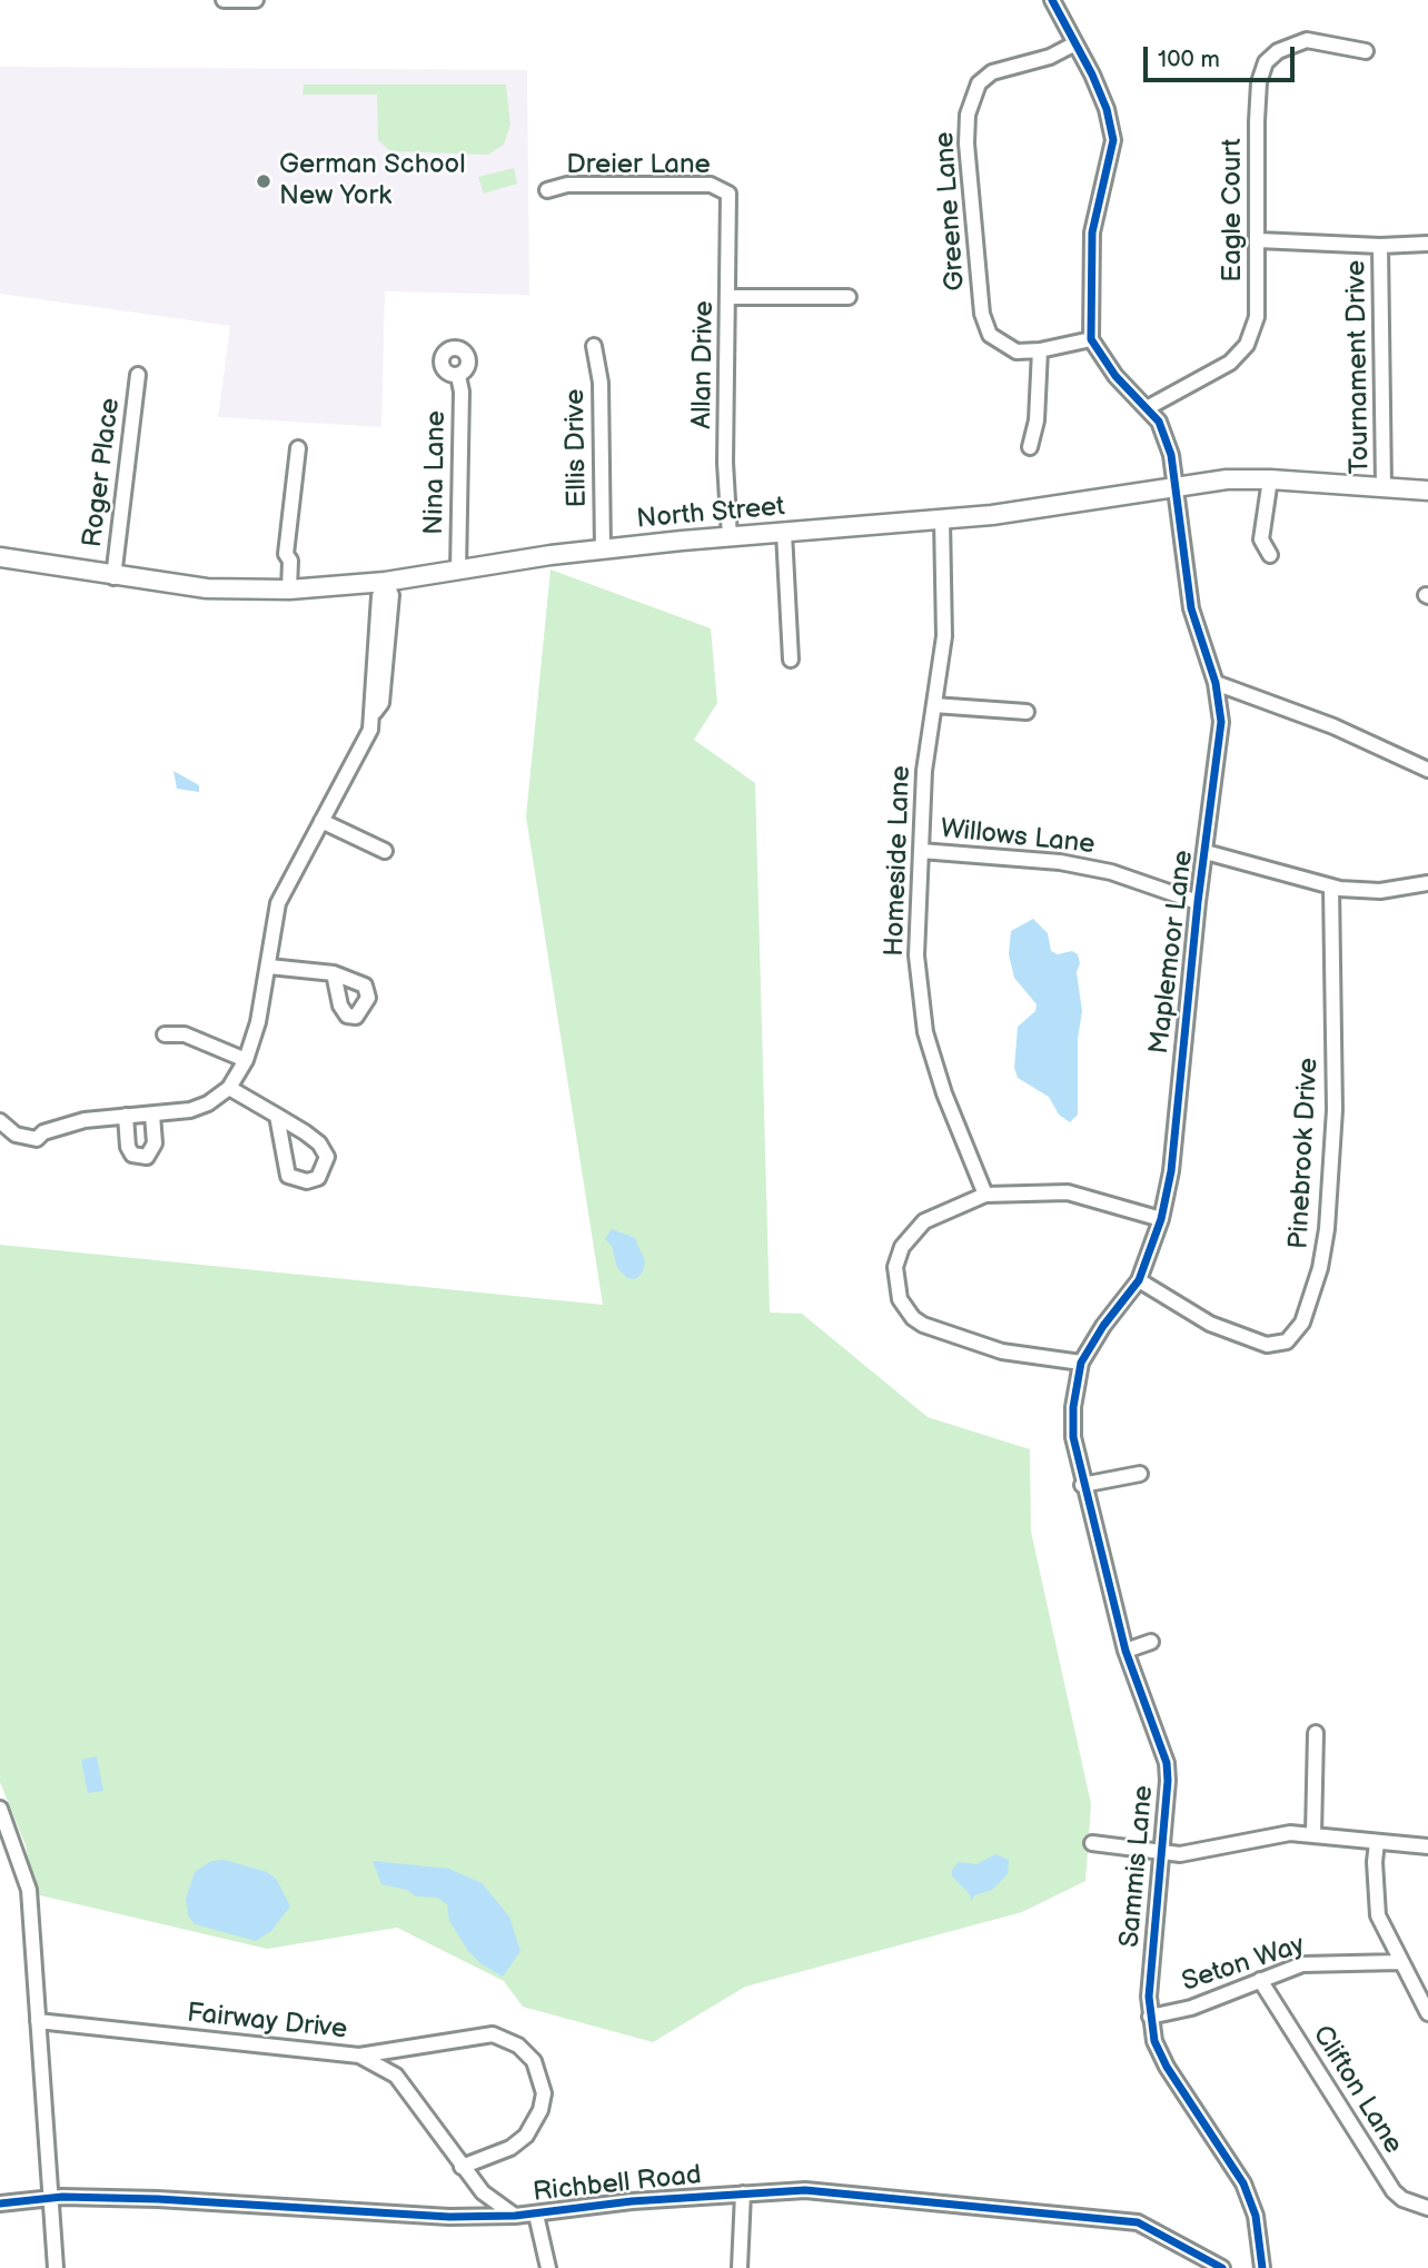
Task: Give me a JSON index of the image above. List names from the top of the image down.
{
  "streets": {
    "main road": ["North Street"],
    "street": [
      "Dreier Lane",
      "Eagle Court",
      "Greene Lane",
      "Allan Drive",
      "Tournament Drive",
      "Ellis Drive",
      "Roger Place",
      "Nina Lane",
      "Willows Lane",
      "Homeside Lane",
      "Maplemoor Lane",
      "Pinebrook Drive",
      "Sammis Lane",
      "Seton Way",
      "Fairway Drive",
      "Clifton Lane",
      "Richbell Road"
    ]
  },
  "crossings": [
    ["Dreier Lane", "Allan Drive"],
    ["Eagle Court", "Maplemoor Lane"],
    ["Greene Lane", "Maplemoor Lane"],
    ["Allan Drive", "North Street"],
    ["Tournament Drive", "North Street"],
    ["Ellis Drive", "North Street"],
    ["Roger Place", "North Street"],
    ["Nina Lane", "North Street"],
    ["North Street", "Homeside Lane"],
    ["North Street", "Maplemoor Lane"],
    ["Willows Lane", "Homeside Lane"],
    ["Willows Lane", "Maplemoor Lane"],
    ["Maplemoor Lane", "Pinebrook Drive"],
    ["Maplemoor Lane", "Sammis Lane"],
    ["Sammis Lane", "Seton Way"],
    ["Seton Way", "Clifton Lane"],
    ["Fairway Drive", "Richbell Road"]
  ],
  "places": ["German School New York"],
  "scale_bar": "100 m"
}
